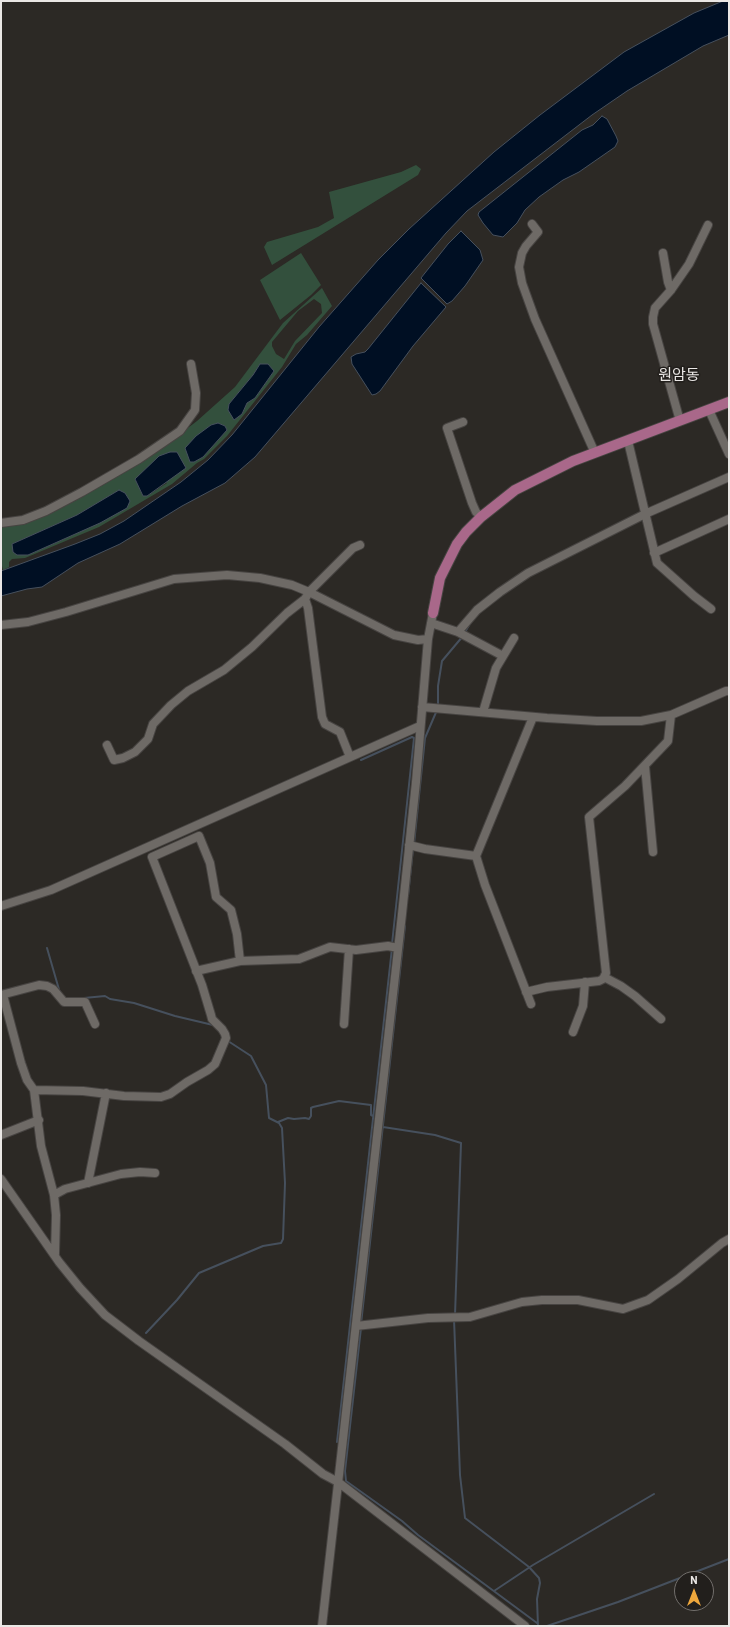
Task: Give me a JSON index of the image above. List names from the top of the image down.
{
  "districts": ["원암동"],
  "north": "top"
}
